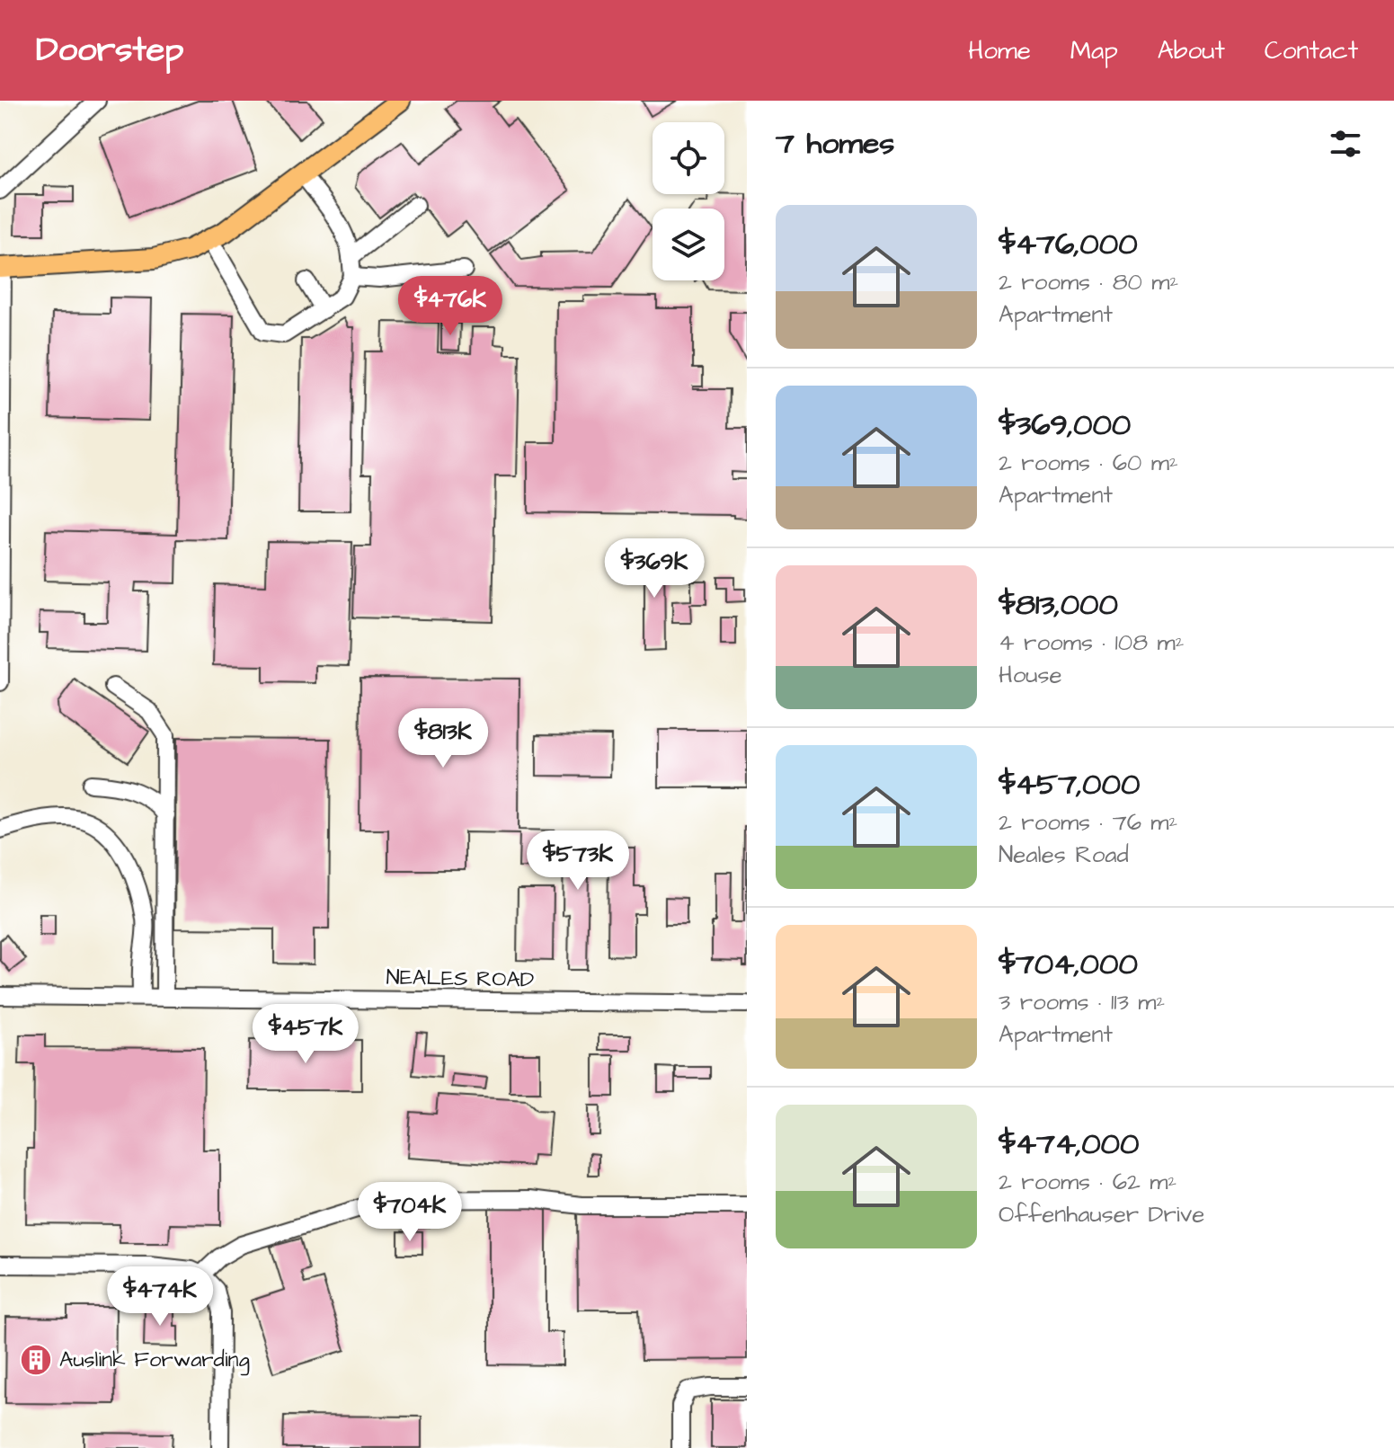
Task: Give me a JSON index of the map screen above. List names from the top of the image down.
{
  "streets": {
    "street": ["NEALES ROAD"]
  },
  "places": {
    "building": ["Auslink Forwarding"]
  },
  "page": {
    "header": "Doorstep",
    "nav": [
      "Home",
      "Map",
      "About",
      "Contact"
    ],
    "heading": "7 homes",
    "list": [
      {
        "name": "$476,000",
        "note": "2 rooms · 80 m² · Apartment"
      },
      {
        "name": "$369,000",
        "note": "2 rooms · 60 m² · Apartment"
      },
      {
        "name": "$813,000",
        "note": "4 rooms · 108 m² · House"
      },
      {
        "name": "$457,000",
        "note": "2 rooms · 76 m² · Neales Road"
      },
      {
        "name": "$704,000",
        "note": "3 rooms · 113 m² · Apartment"
      },
      {
        "name": "$474,000",
        "note": "2 rooms · 62 m² · Offenhauser Drive"
      }
    ],
    "price": [
      "$476K",
      "$369K",
      "$813K",
      "$573K",
      "$457K",
      "$704K",
      "$474K"
    ]
  }
}
